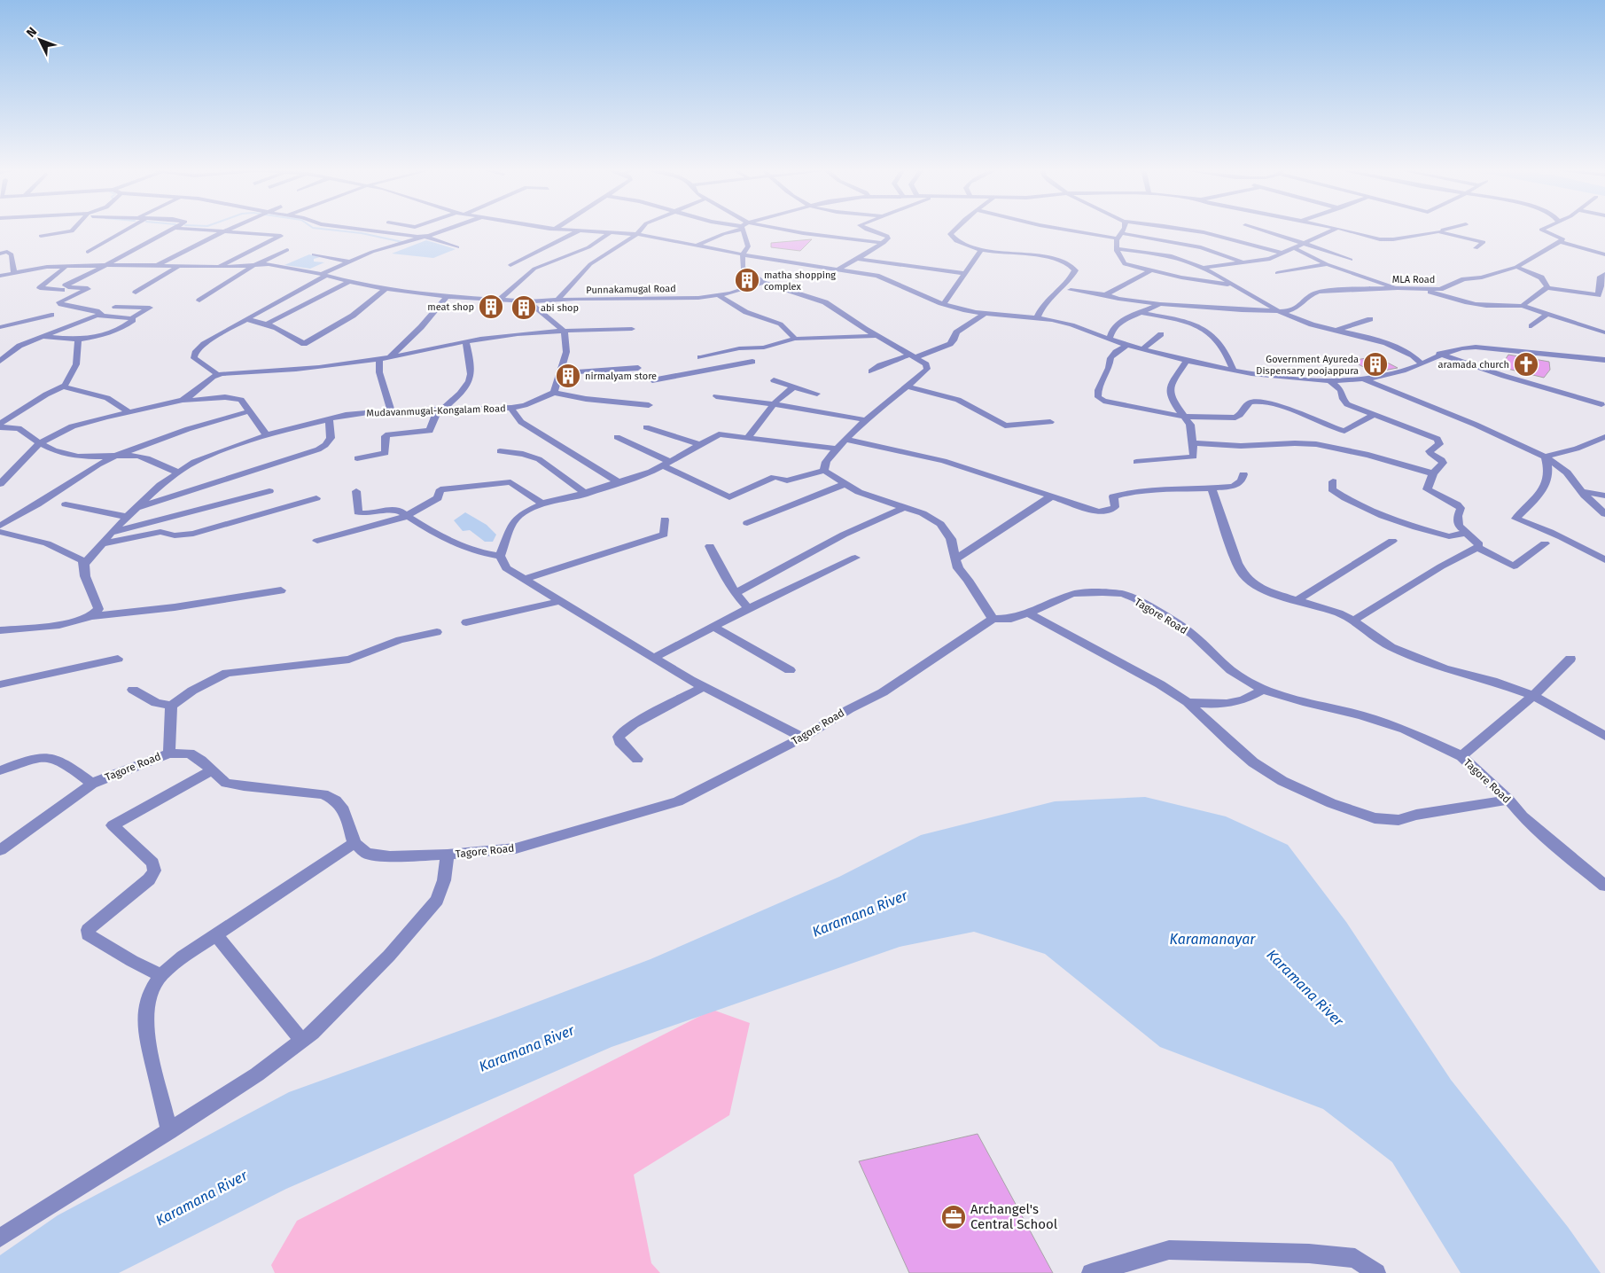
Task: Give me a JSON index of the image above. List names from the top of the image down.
{
  "streets": {
    "street": [
      "MLA Road",
      "Punnakamugal Road",
      "Mudavanmugal-Kongalam Road",
      "Tagore Road"
    ]
  },
  "water": ["Karamana River", "Karamanayar"],
  "places": {
    "building": [
      "matha shopping complex",
      "meat shop",
      "abi shop",
      "Government Ayureda Dispensary poojappura",
      "nirmalyam store"
    ],
    "church": ["aramada church"],
    "office": ["Archangel's Central School"]
  },
  "north": "top left"
}
